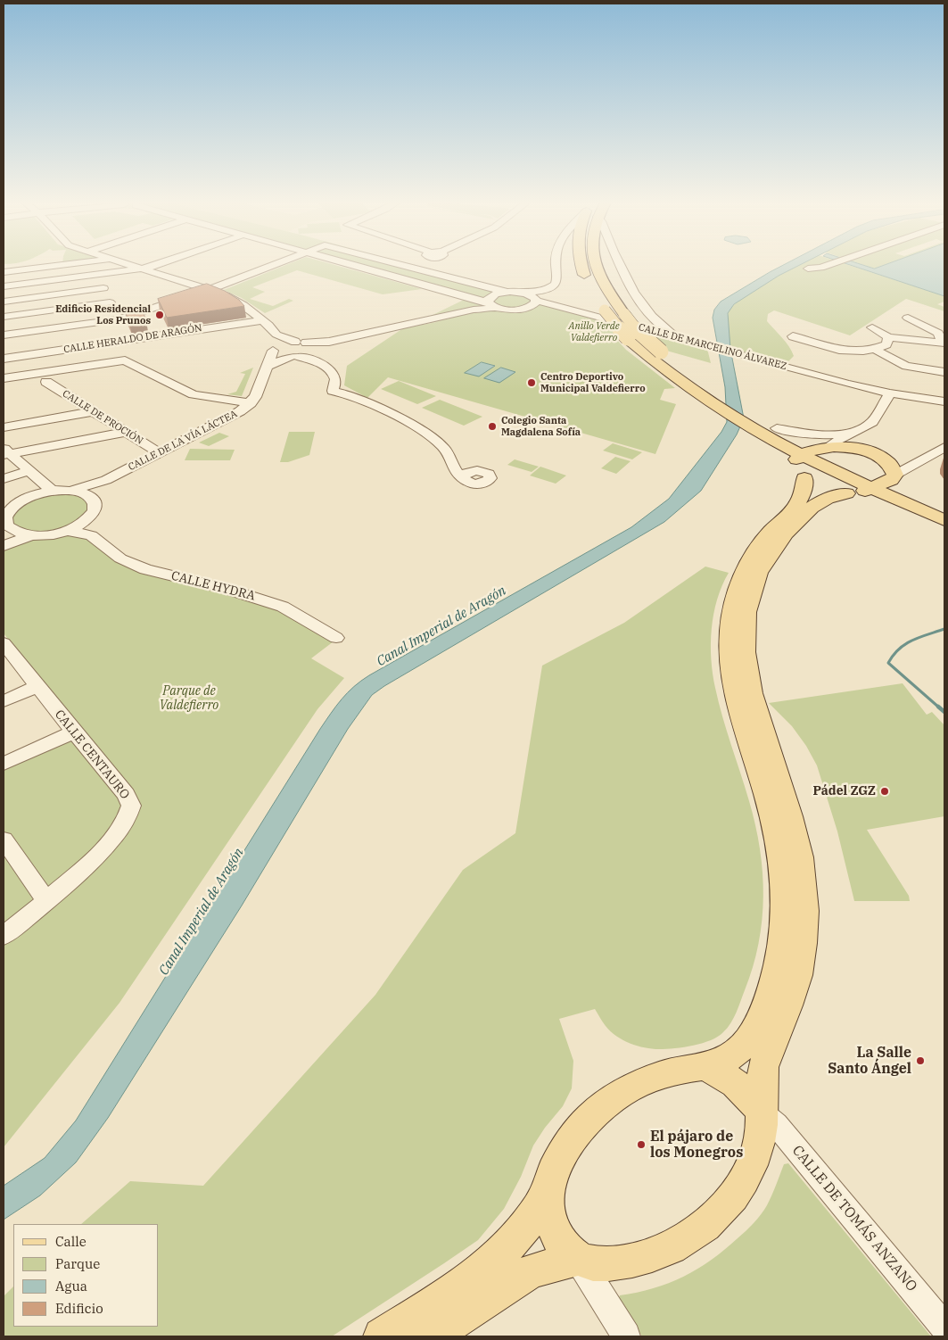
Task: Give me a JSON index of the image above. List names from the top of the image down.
{
  "streets": {
    "street": [
      "CALLE HERALDO DE ARAGÓN",
      "CALLE DE MARCELINO ÁLVAREZ",
      "CALLE DE PROCIÓN",
      "CALLE DE LA VÍA LÁCTEA",
      "CALLE HYDRA",
      "CALLE CENTAURO",
      "CALLE DE TOMÁS ANZANO"
    ]
  },
  "crossings": [
    ["CALLE DE PROCIÓN", "CALLE DE LA VÍA LÁCTEA"]
  ],
  "water": ["Canal Imperial de Aragón"],
  "parks": ["Anillo Verde Valdefierro", "Parque de Valdefierro"],
  "places": [
    "Edificio Residencial Los Prunos",
    "Centro Deportivo Municipal Valdefierro",
    "Colegio Santa Magdalena Sofía",
    "Pádel ZGZ",
    "La Salle Santo Ángel",
    "El pájaro de los Monegros"
  ],
  "legend": [
    "Calle",
    "Parque",
    "Agua",
    "Edificio"
  ]
}
